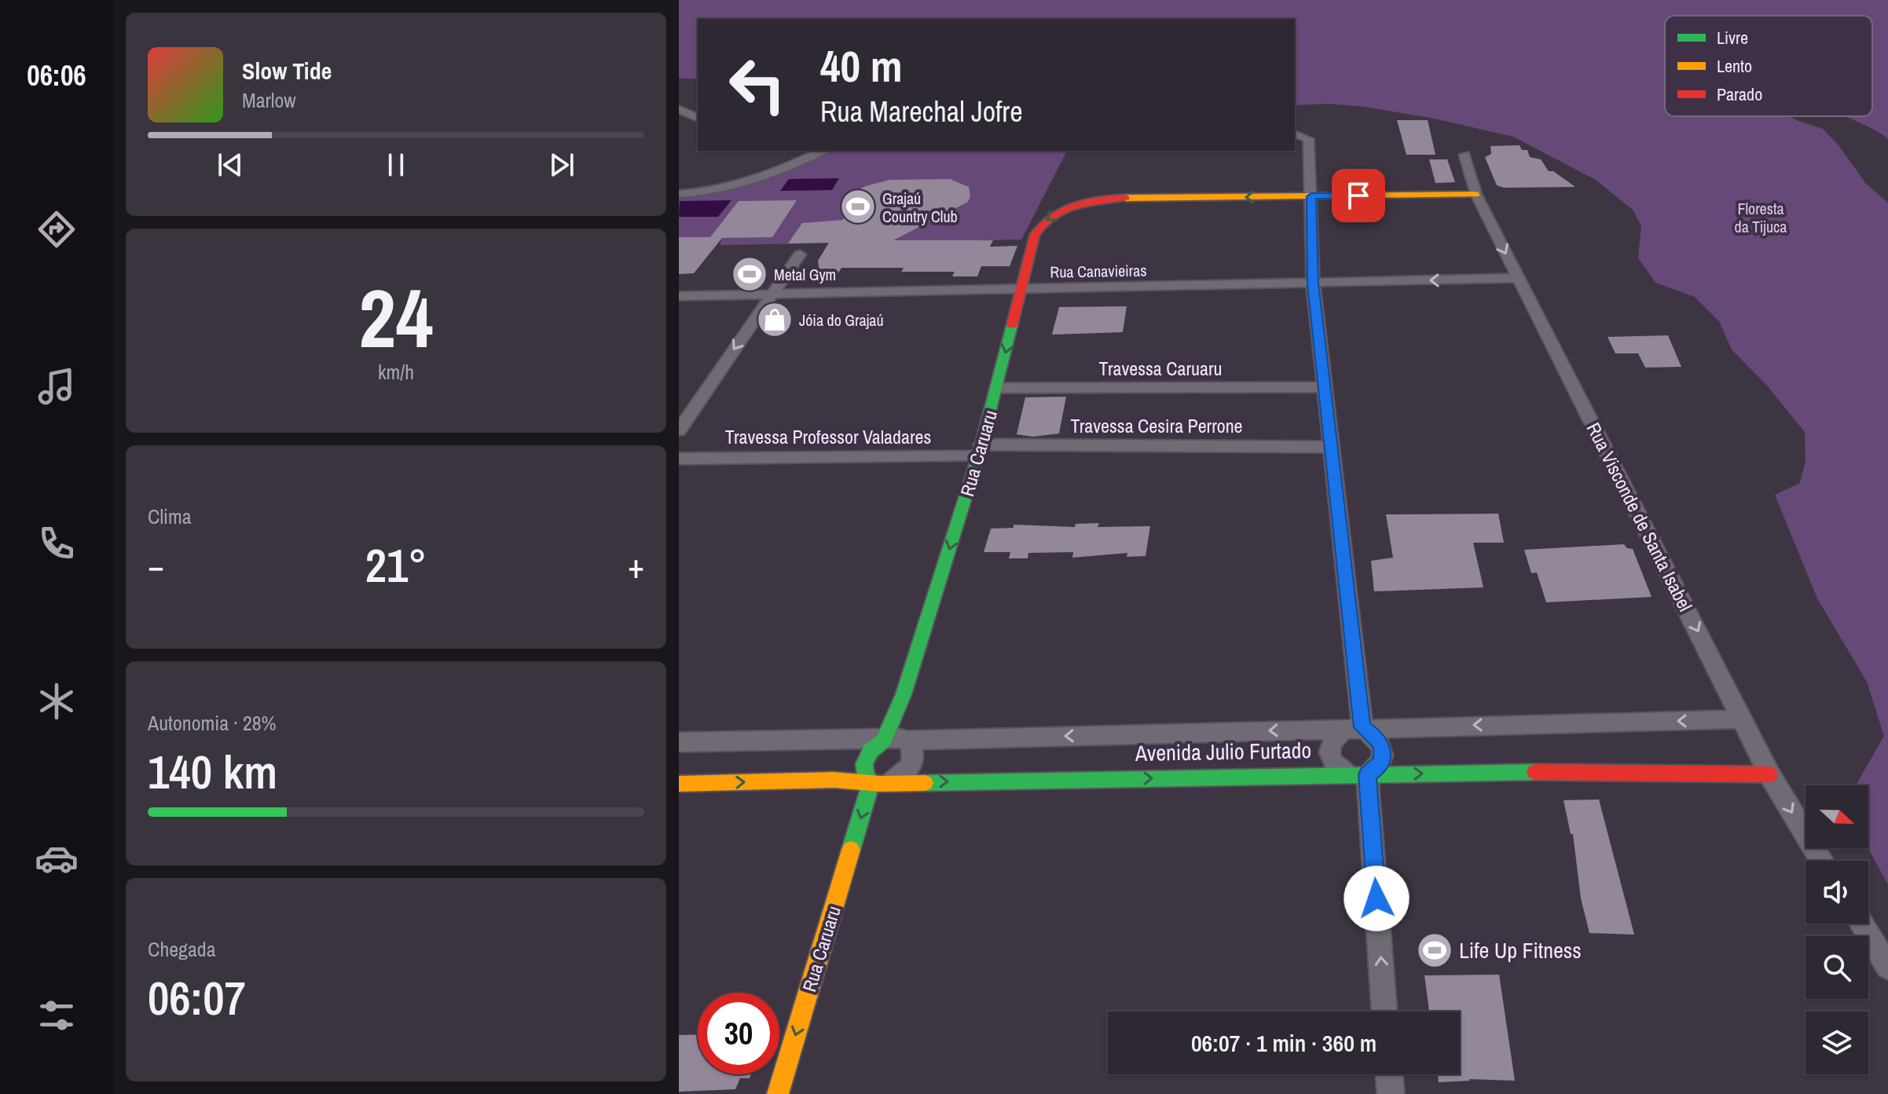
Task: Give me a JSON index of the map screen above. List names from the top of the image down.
{
  "streets": {
    "street": [
      "Rua Canavieiras",
      "Travessa Caruaru",
      "Travessa Cesira Perrone",
      "Travessa Professor Valadares",
      "Rua Caruaru",
      "Rua Visconde de Santa Isabel",
      "Avenida Julio Furtado"
    ]
  },
  "crossings": [
    ["Rua Canavieiras", "Rua Caruaru"],
    ["Rua Canavieiras", "Rua Visconde de Santa Isabel"],
    ["Travessa Caruaru", "Rua Caruaru"],
    ["Travessa Cesira Perrone", "Travessa Professor Valadares"],
    ["Travessa Cesira Perrone", "Rua Caruaru"],
    ["Travessa Professor Valadares", "Rua Caruaru"],
    ["Rua Caruaru", "Rua Visconde de Santa Isabel"],
    ["Rua Caruaru", "Avenida Julio Furtado"],
    ["Rua Visconde de Santa Isabel", "Avenida Julio Furtado"]
  ],
  "one_way": ["Rua Caruaru", "Rua Visconde de Santa Isabel"],
  "parks": ["Floresta da Tijuca"],
  "places": {
    "sports": ["Grajaú Country Club", "Metal Gym", "Life Up Fitness"],
    "shop": ["Jóia do Grajaú"]
  },
  "legend": ["Livre", "Lento", "Parado"],
  "north": "right",
  "page": {
    "tabs": "06:06",
    "turn": ["40 m", "Rua Marechal Jofre"],
    "song": ["Slow Tide", "Marlow"],
    "tile": [
      ["24", "km/h"],
      "Clima",
      ["Autonomia · 28%", "140 km"],
      ["Chegada", "06:07"]
    ],
    "heat": ["−", "21°", "+"],
    "limit": "30",
    "trip": "06:07 · 1 min · 360 m"
  }
}
